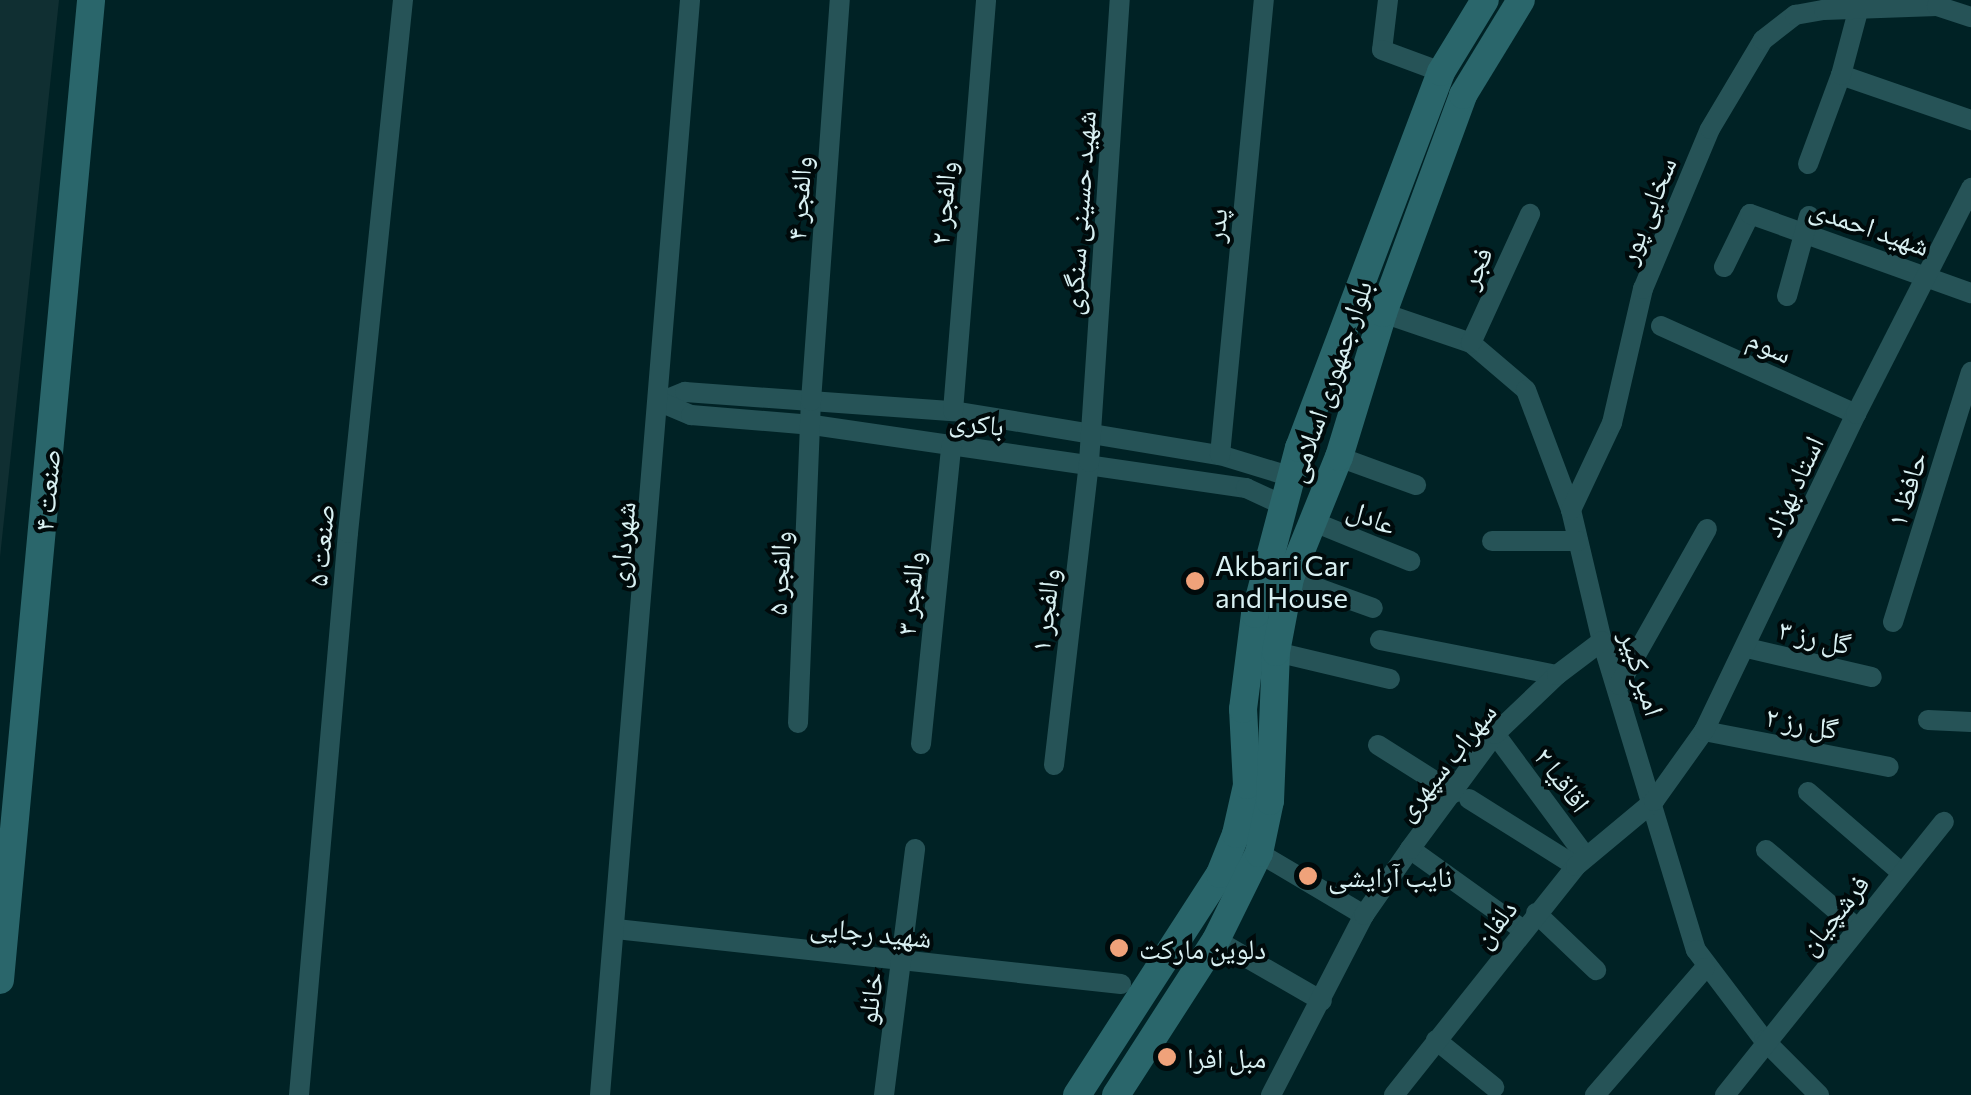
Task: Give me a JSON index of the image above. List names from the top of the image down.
{
  "streets": {
    "main road": ["بلوار جمهوری اسلامی", "صنعت ۴"],
    "street": [
      "والفجر ۴",
      "والفجر ۲",
      "سخایی پور",
      "شهید حسینی سنگری",
      "پدر",
      "شهید احمدی",
      "فجر",
      "سوم",
      "باکری",
      "استاد بهزاد",
      "حافظ ۱",
      "عادل",
      "صنعت ۵",
      "شهرداری",
      "والفجر ۵",
      "والفجر ۳",
      "والفجر ۱",
      "گل رز ۳",
      "امیر کبیر",
      "گل رز ۲",
      "سهراب سپهری",
      "اقاقیا ۲",
      "فرشچیان",
      "دلفان",
      "شهید رجایی",
      "خانلو"
    ]
  },
  "crossings": [
    ["والفجر ۴", "باکری"],
    ["والفجر ۴", "والفجر ۵"],
    ["سخایی پور", "امیر کبیر"],
    ["شهید حسینی سنگری", "باکری"],
    ["شهید حسینی سنگری", "والفجر ۱"],
    ["شهید احمدی", "استاد بهزاد"],
    ["فجر", "امیر کبیر"],
    ["سوم", "استاد بهزاد"],
    ["بلوار جمهوری اسلامی", "باکری"],
    ["بلوار جمهوری اسلامی", "عادل"],
    ["بلوار جمهوری اسلامی", "امیر کبیر"],
    ["باکری", "شهرداری"],
    ["باکری", "والفجر ۵"],
    ["باکری", "والفجر ۳"],
    ["باکری", "والفجر ۱"],
    ["استاد بهزاد", "گل رز ۳"],
    ["استاد بهزاد", "امیر کبیر"],
    ["استاد بهزاد", "گل رز ۲"],
    ["استاد بهزاد", "دلفان"],
    ["شهرداری", "شهید رجایی"],
    ["امیر کبیر", "سهراب سپهری"],
    ["امیر کبیر", "فرشچیان"],
    ["امیر کبیر", "دلفان"],
    ["سهراب سپهری", "اقاقیا ۲"],
    ["اقاقیا ۲", "دلفان"],
    ["شهید رجایی", "خانلو"]
  ],
  "places": [
    "Akbari Car and House",
    "نایب آرایشی",
    "دلوین مارکت",
    "مبل افرا"
  ]
}
